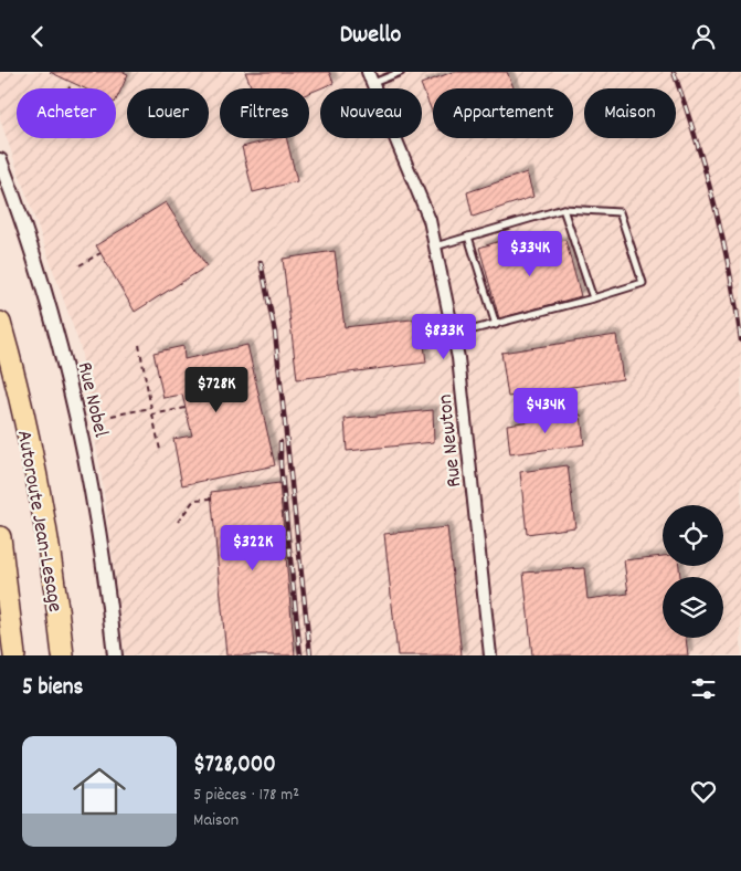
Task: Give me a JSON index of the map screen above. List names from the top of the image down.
{
  "streets": {
    "highway": ["Autoroute Jean-Lesage"],
    "street": ["Rue Nobel", "Rue Newton"]
  },
  "page": {
    "header": "Dwello",
    "chip": [
      "Acheter",
      "Louer",
      "Filtres",
      "Nouveau",
      "Appartement",
      "Maison"
    ],
    "price": [
      "$334K",
      "$833K",
      "$728K",
      "$434K",
      "$322K"
    ],
    "heading": "5 biens",
    "list": [
      {
        "name": "$728,000",
        "note": "5 pièces · 178 m² · Maison"
      }
    ]
  }
}
